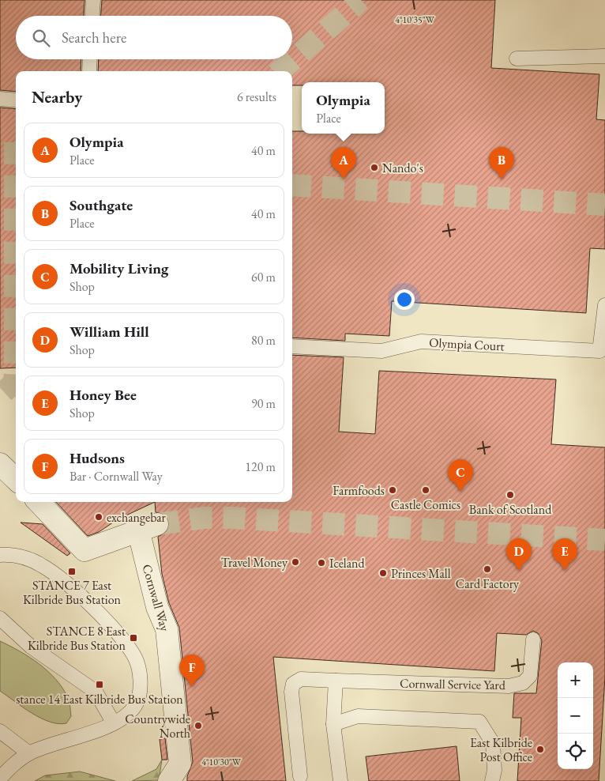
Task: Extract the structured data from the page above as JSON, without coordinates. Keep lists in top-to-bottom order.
{
  "streets": {
    "street": ["Cornwall Way"],
    "lane": ["Olympia Court", "Cornwall Service Yard"]
  },
  "places": {
    "other": [
      "Nando's",
      "Farmfoods",
      "Castle Comics",
      "Bank of Scotland",
      "exchangebar",
      "Travel Money",
      "Iceland",
      "Card Factory",
      "Princes Mall",
      "Countrywide North",
      "East Kilbride Post Office"
    ],
    "transit": ["STANCE 7 East Kilbride Bus Station", "STANCE 8 East Kilbride Bus Station", "stance 14 East Kilbride Bus Station"]
  },
  "page": {
    "search": "Search here",
    "heading": ["Nearby", "6 results"],
    "popup": ["Olympia", "Place"],
    "list": [
      {
        "mark": "A",
        "name": "Olympia",
        "note": "Place",
        "value": "40 m"
      },
      {
        "mark": "B",
        "name": "Southgate",
        "note": "Place",
        "value": "40 m"
      },
      {
        "mark": "C",
        "name": "Mobility Living",
        "note": "Shop",
        "value": "60 m"
      },
      {
        "mark": "D",
        "name": "William Hill",
        "note": "Shop",
        "value": "80 m"
      },
      {
        "mark": "E",
        "name": "Honey Bee",
        "note": "Shop",
        "value": "90 m"
      },
      {
        "mark": "F",
        "name": "Hudsons",
        "note": "Bar · Cornwall Way",
        "value": "120 m"
      }
    ],
    "pins": [
      "A",
      "B",
      "C",
      "D",
      "E",
      "F"
    ],
    "map_buttons": ["+", "−"]
  },
  "coordinates": ["4°10'35\"W", "4°10'30\"W"]
}
